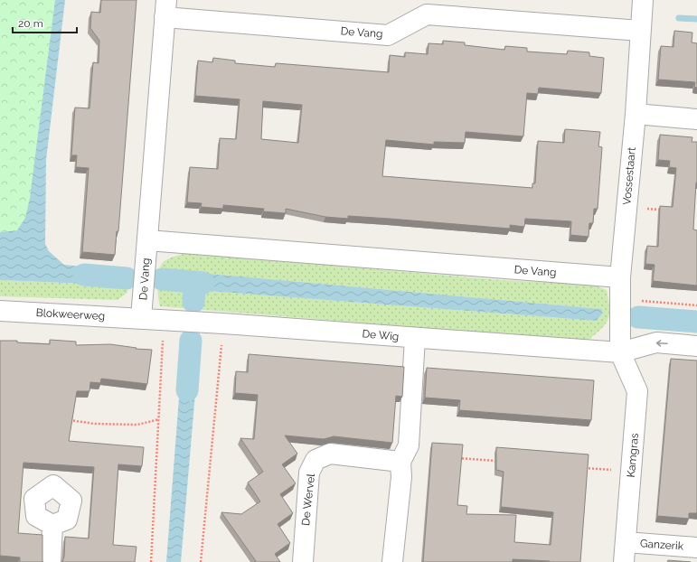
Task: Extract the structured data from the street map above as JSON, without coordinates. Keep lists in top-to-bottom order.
{
  "streets": {
    "street": [
      "De Vang",
      "Vossestaart",
      "Blokweerweg",
      "De Wig",
      "Kamgras",
      "De Wervel",
      "Ganzerik"
    ]
  },
  "crossings": [
    ["De Vang", "Vossestaart"],
    ["De Vang", "Blokweerweg"],
    ["De Vang", "De Wig"],
    ["Vossestaart", "De Wig"],
    ["Vossestaart", "Kamgras"],
    ["Blokweerweg", "De Wig"],
    ["De Wig", "Kamgras"],
    ["Kamgras", "Ganzerik"]
  ],
  "scale_bar": "20 m"
}
